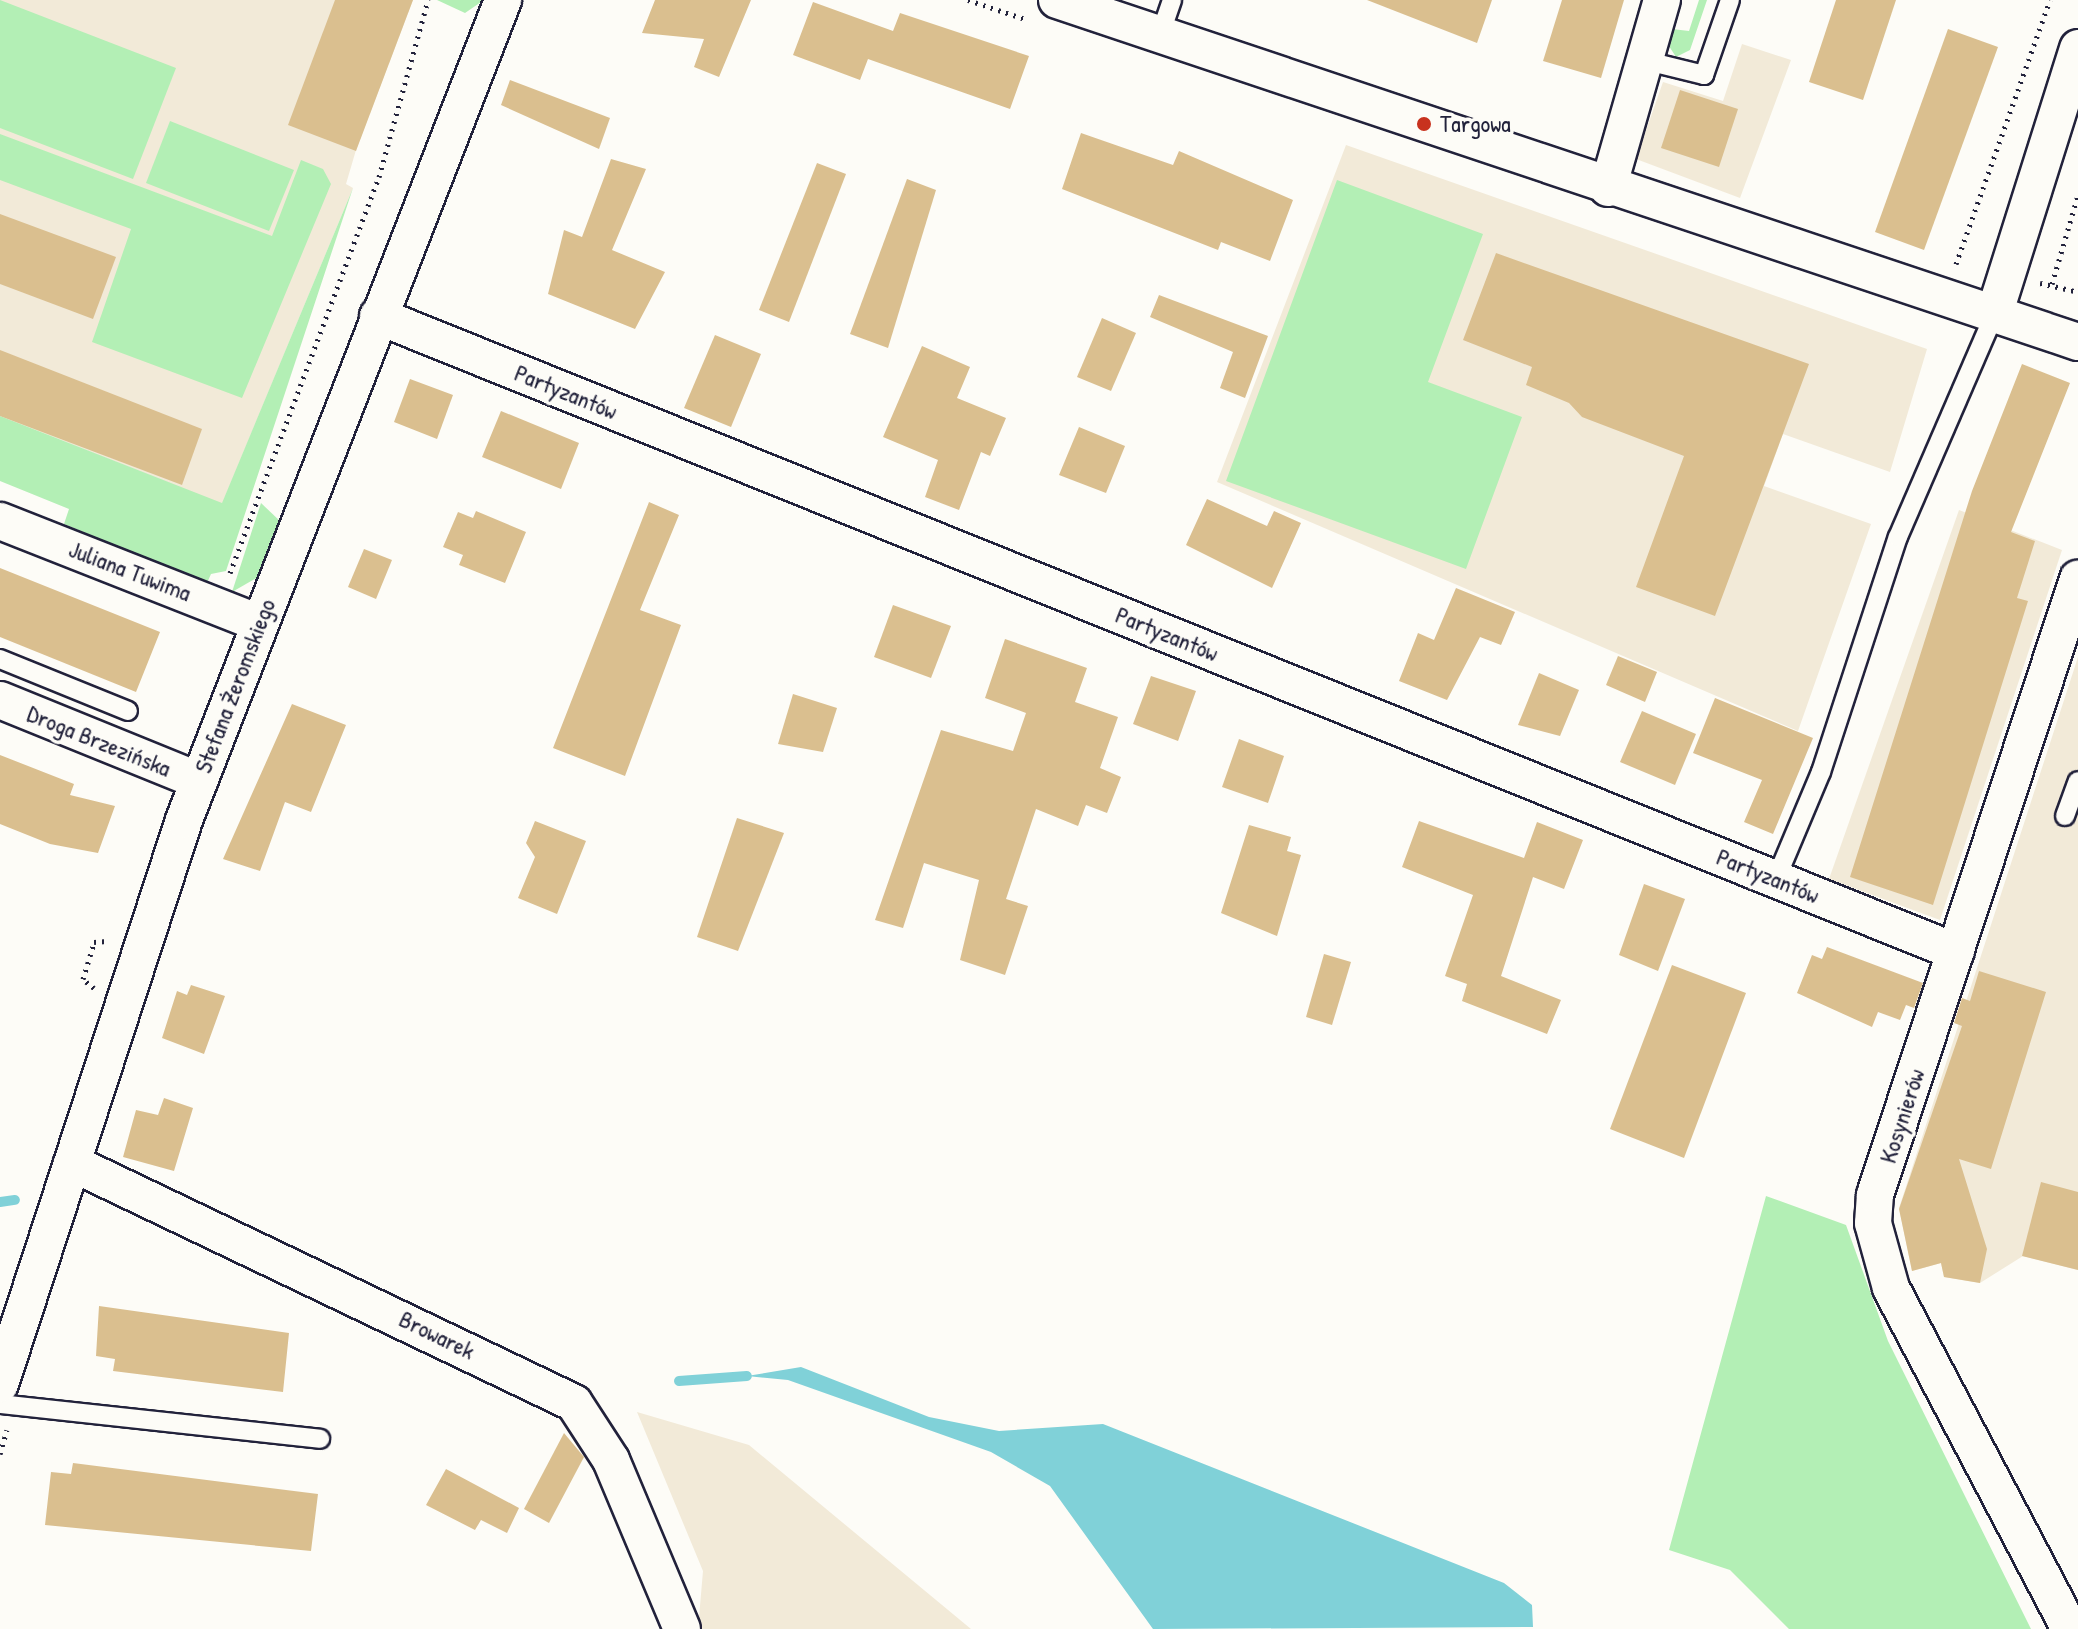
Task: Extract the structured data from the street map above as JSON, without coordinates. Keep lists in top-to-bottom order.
{
  "streets": {
    "street": [
      "Partyzantów",
      "Juliana Tuwima",
      "Stefana Żeromskiego",
      "Droga Brzezińska",
      "Kosynierów",
      "Browarek"
    ]
  },
  "crossings": [
    ["Partyzantów", "Stefana Żeromskiego"],
    ["Partyzantów", "Kosynierów"],
    ["Juliana Tuwima", "Stefana Żeromskiego"],
    ["Stefana Żeromskiego", "Droga Brzezińska"],
    ["Stefana Żeromskiego", "Browarek"]
  ],
  "places": ["Targowa"]
}
